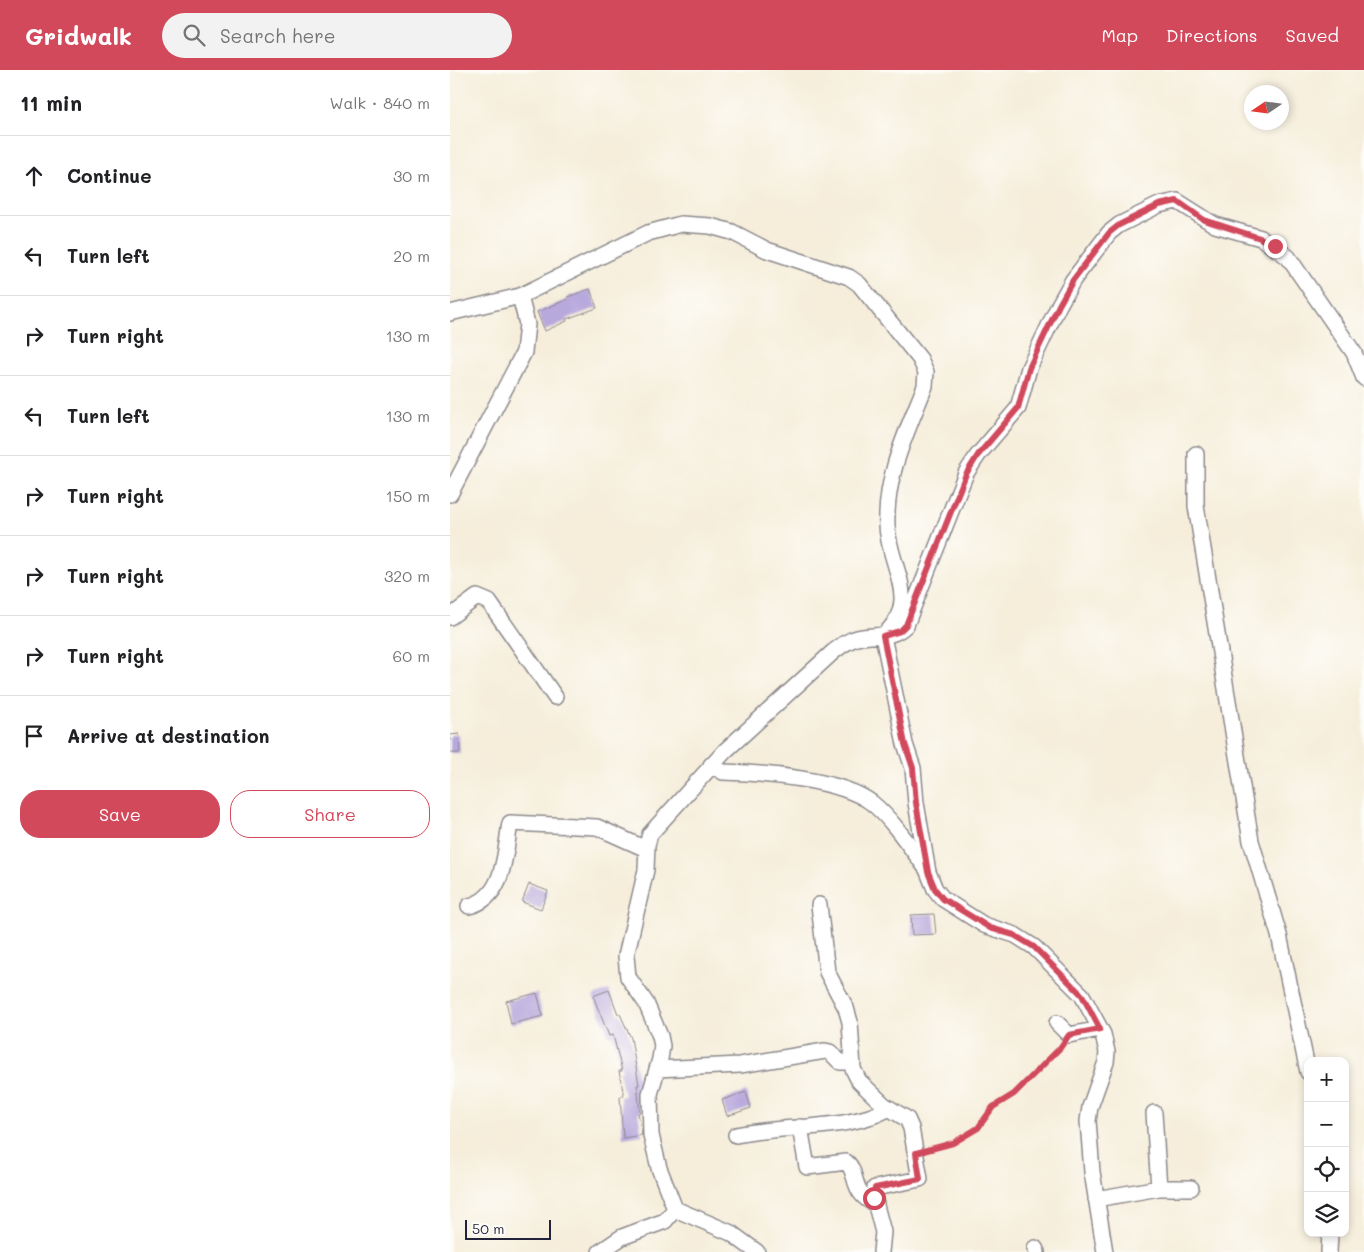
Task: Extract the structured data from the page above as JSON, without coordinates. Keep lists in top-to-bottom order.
{
  "scale_bar": "50 m",
  "north": "left",
  "page": {
    "header": "Gridwalk",
    "search": "Search here",
    "nav": ["Map", "Directions", "Saved"],
    "heading": ["11 min", "Walk · 840 m"],
    "list": [
      ["Continue", "30 m"],
      ["Turn left", "20 m"],
      ["Turn right", "130 m"],
      ["Turn left", "130 m"],
      ["Turn right", "150 m"],
      ["Turn right", "320 m"],
      ["Turn right", "60 m"],
      "Arrive at destination"
    ],
    "buttons": ["Save", "Share"],
    "map_buttons": ["+", "−"],
    "scale": "50 m"
  }
}
